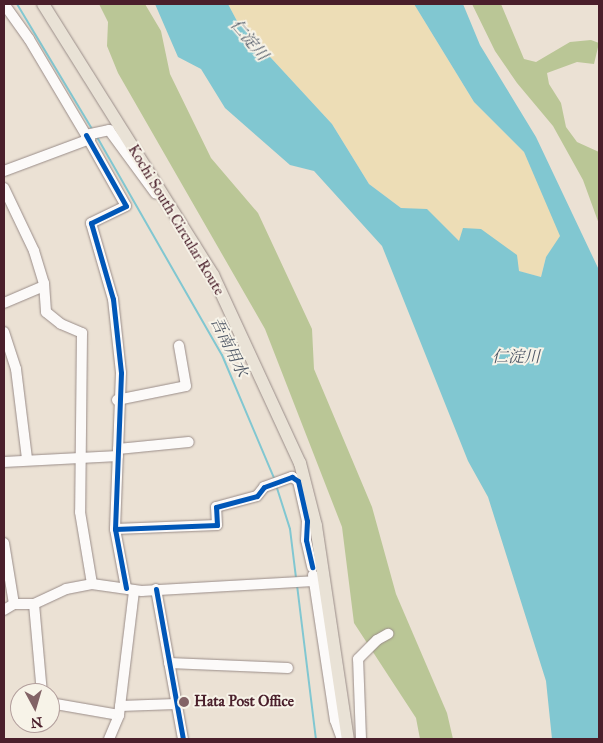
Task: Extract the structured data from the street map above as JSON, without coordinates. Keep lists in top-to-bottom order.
{
  "streets": {
    "main road": ["Kochi South Circular Route"]
  },
  "water": ["仁淀川", "吾南用水"],
  "places": ["Hata Post Office"],
  "north": "bottom"
}
